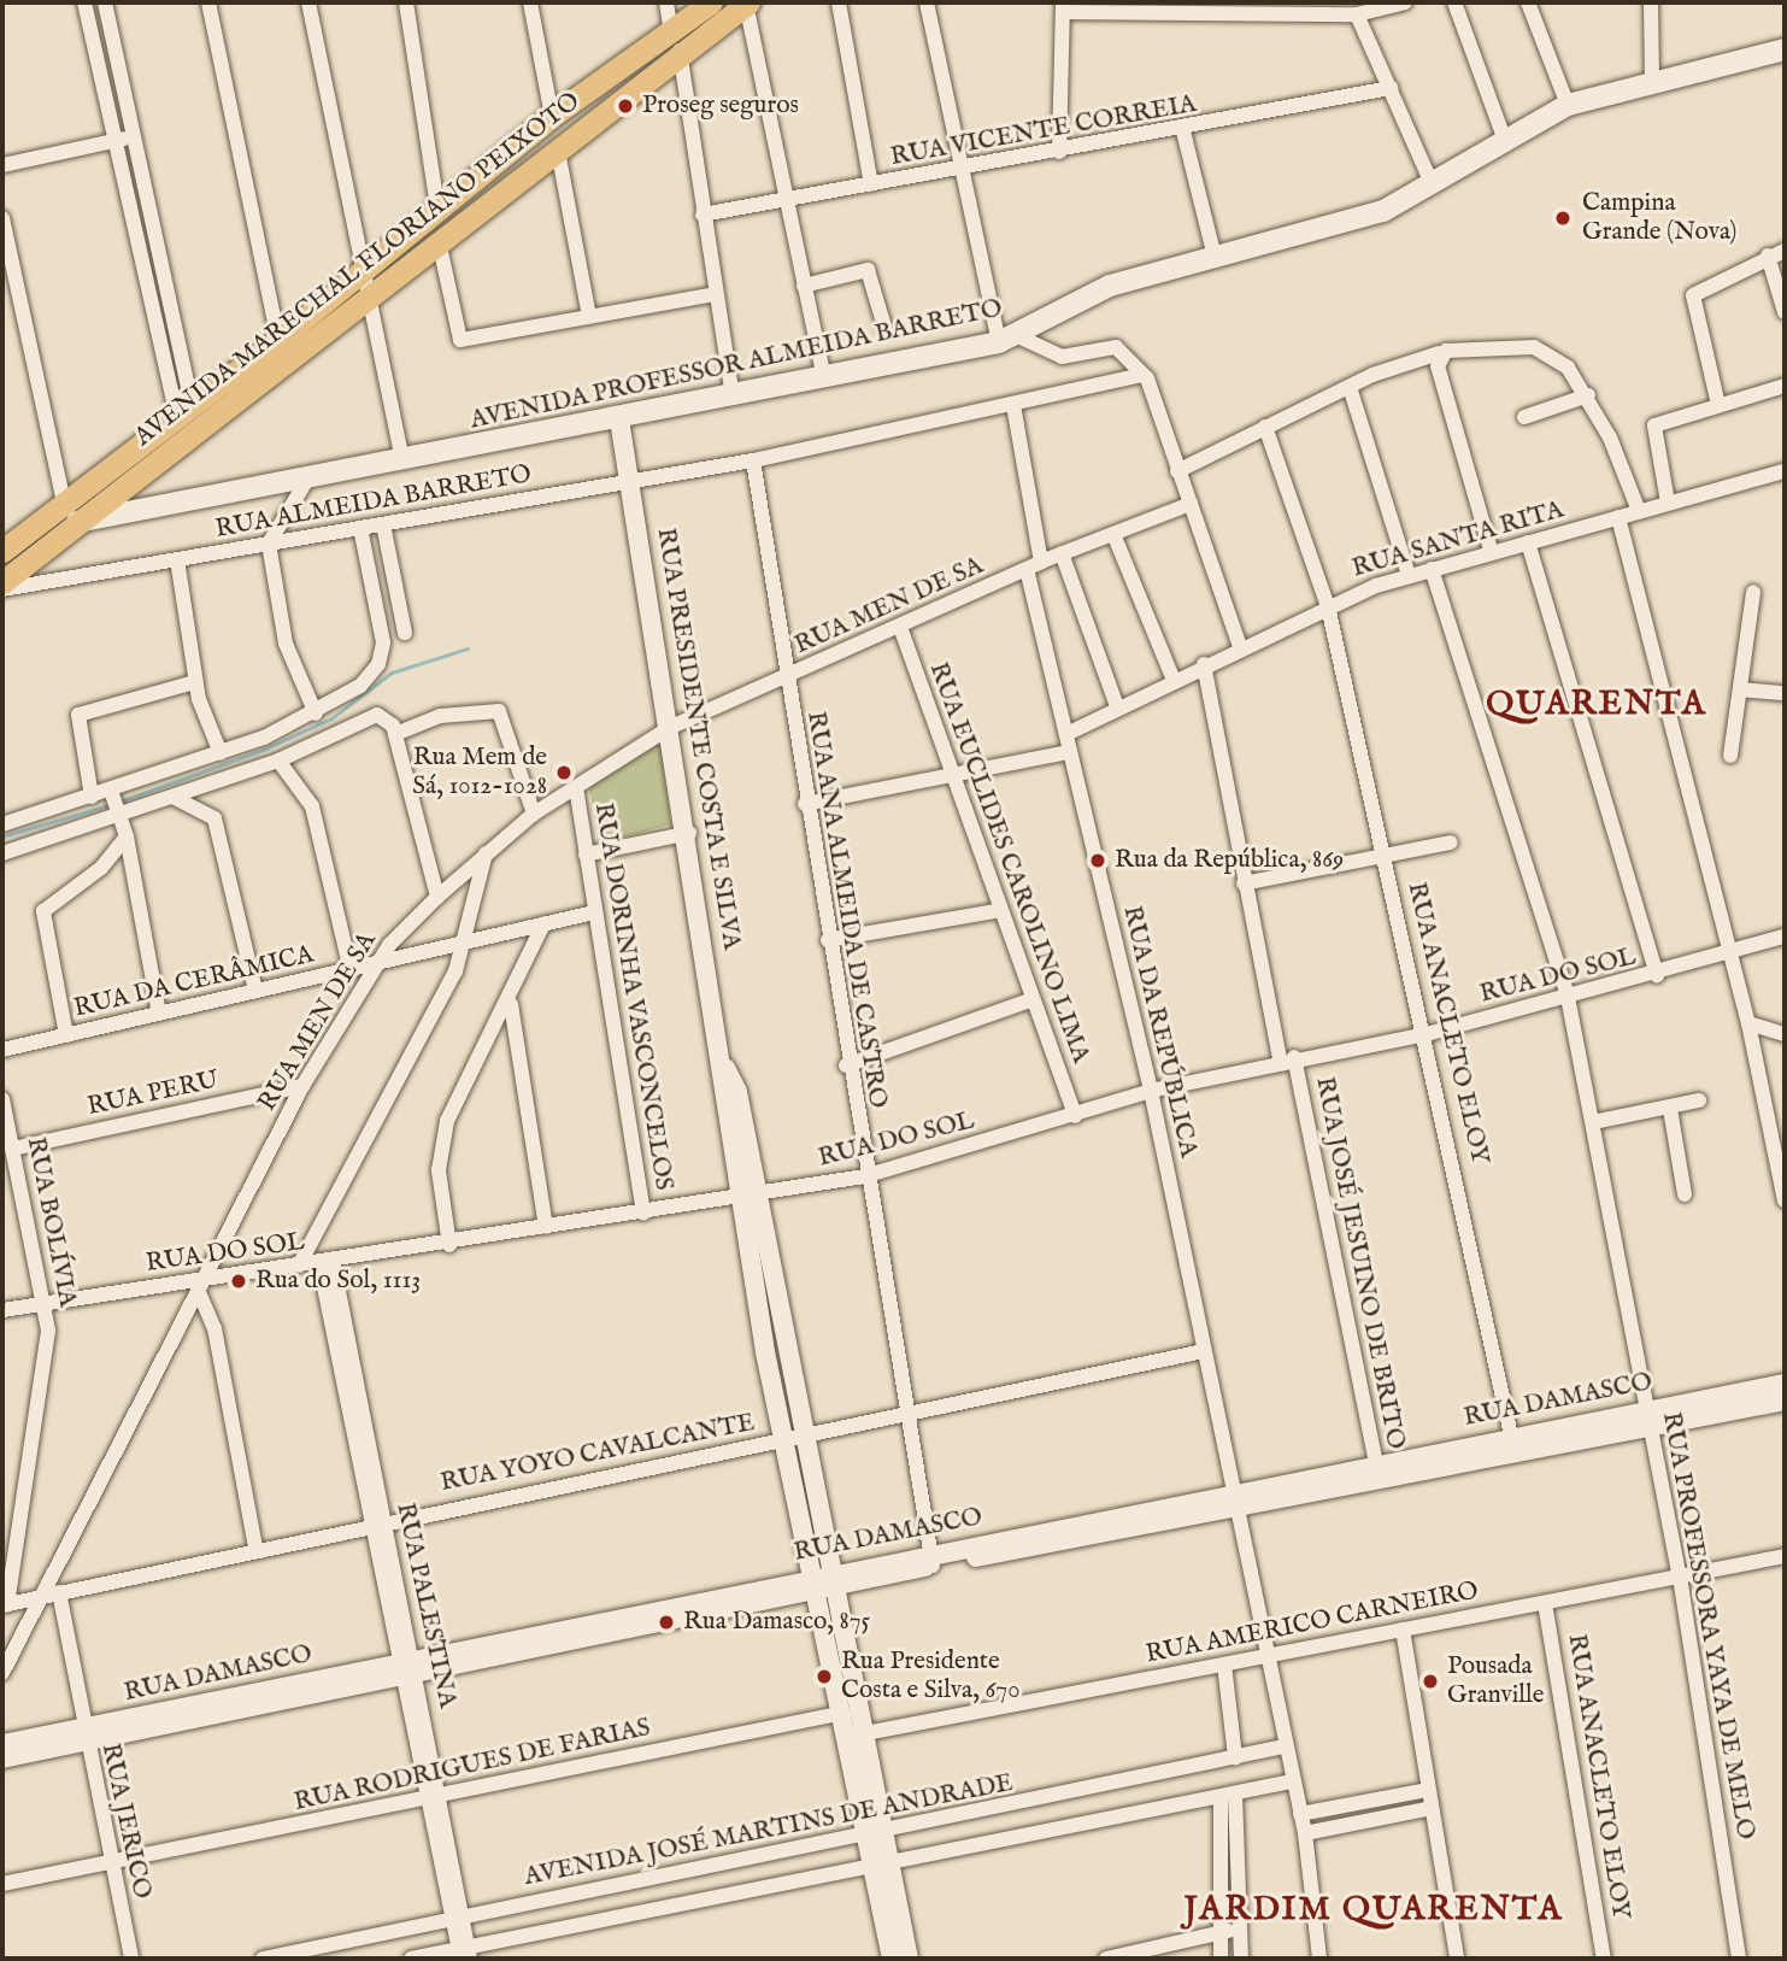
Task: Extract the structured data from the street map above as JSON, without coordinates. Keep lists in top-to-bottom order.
{
  "streets": {
    "main road": ["AVENIDA MARECHAL FLORIANO PEIXOTO", "AVENIDA PROFESSOR ALMEIDA BARRETO"],
    "street": [
      "RUA VICENTE CORREIA",
      "RUA ALMEIDA BARRETO",
      "RUA SANTA RITA",
      "RUA MEN DE SA",
      "RUA PRESIDENTE COSTA E SILVA",
      "RUA EUCLIDES CAROLINO LIMA",
      "RUA ANA ALMEIDA DE CASTRO",
      "RUA DO SOL",
      "RUA DA CERÂMICA",
      "RUA DORINHA VASCONCELOS",
      "RUA ANACLETO ELOY",
      "RUA DA REPÚBLICA",
      "RUA PERU",
      "RUA BOLÍVIA",
      "RUA JOSÉ JESUINO DE BRITO",
      "RUA DAMASCO",
      "RUA YOYO CAVALCANTE",
      "RUA PALESTINA",
      "RUA AMERICO CARNEIRO",
      "RUA PROFESSORA YAYA DE MELO",
      "RUA RODRIGUES DE FARIAS",
      "RUA JERICO",
      "AVENIDA JOSÉ MARTINS DE ANDRADE"
    ]
  },
  "crossings": [
    ["AVENIDA MARECHAL FLORIANO PEIXOTO", "AVENIDA PROFESSOR ALMEIDA BARRETO"],
    ["AVENIDA PROFESSOR ALMEIDA BARRETO", "RUA PRESIDENTE COSTA E SILVA"],
    ["RUA ALMEIDA BARRETO", "RUA PRESIDENTE COSTA E SILVA"],
    ["RUA ALMEIDA BARRETO", "RUA ANA ALMEIDA DE CASTRO"],
    ["RUA SANTA RITA", "RUA ANACLETO ELOY"],
    ["RUA SANTA RITA", "RUA DA REPÚBLICA"],
    ["RUA SANTA RITA", "RUA JOSÉ JESUINO DE BRITO"],
    ["RUA SANTA RITA", "RUA PROFESSORA YAYA DE MELO"],
    ["RUA MEN DE SA", "RUA PRESIDENTE COSTA E SILVA"],
    ["RUA MEN DE SA", "RUA EUCLIDES CAROLINO LIMA"],
    ["RUA MEN DE SA", "RUA ANA ALMEIDA DE CASTRO"],
    ["RUA MEN DE SA", "RUA DO SOL"],
    ["RUA MEN DE SA", "RUA DA CERÂMICA"],
    ["RUA MEN DE SA", "RUA DORINHA VASCONCELOS"],
    ["RUA MEN DE SA", "RUA DA REPÚBLICA"],
    ["RUA MEN DE SA", "RUA PERU"],
    ["RUA MEN DE SA", "RUA YOYO CAVALCANTE"],
    ["RUA MEN DE SA", "RUA JERICO"],
    ["RUA PRESIDENTE COSTA E SILVA", "RUA DO SOL"],
    ["RUA PRESIDENTE COSTA E SILVA", "RUA DAMASCO"],
    ["RUA PRESIDENTE COSTA E SILVA", "RUA YOYO CAVALCANTE"],
    ["RUA PRESIDENTE COSTA E SILVA", "RUA AMERICO CARNEIRO"],
    ["RUA PRESIDENTE COSTA E SILVA", "RUA RODRIGUES DE FARIAS"],
    ["RUA PRESIDENTE COSTA E SILVA", "AVENIDA JOSÉ MARTINS DE ANDRADE"],
    ["RUA EUCLIDES CAROLINO LIMA", "RUA DO SOL"],
    ["RUA ANA ALMEIDA DE CASTRO", "RUA DO SOL"],
    ["RUA ANA ALMEIDA DE CASTRO", "RUA DAMASCO"],
    ["RUA ANA ALMEIDA DE CASTRO", "RUA YOYO CAVALCANTE"],
    ["RUA DO SOL", "RUA DORINHA VASCONCELOS"],
    ["RUA DO SOL", "RUA ANACLETO ELOY"],
    ["RUA DO SOL", "RUA DA REPÚBLICA"],
    ["RUA DO SOL", "RUA BOLÍVIA"],
    ["RUA DO SOL", "RUA JOSÉ JESUINO DE BRITO"],
    ["RUA DO SOL", "RUA PALESTINA"],
    ["RUA DO SOL", "RUA PROFESSORA YAYA DE MELO"],
    ["RUA DA CERÂMICA", "RUA DORINHA VASCONCELOS"],
    ["RUA ANACLETO ELOY", "RUA DAMASCO"],
    ["RUA ANACLETO ELOY", "RUA AMERICO CARNEIRO"],
    ["RUA DA REPÚBLICA", "RUA DAMASCO"],
    ["RUA DA REPÚBLICA", "RUA YOYO CAVALCANTE"],
    ["RUA DA REPÚBLICA", "RUA AMERICO CARNEIRO"],
    ["RUA DA REPÚBLICA", "AVENIDA JOSÉ MARTINS DE ANDRADE"],
    ["RUA PERU", "RUA BOLÍVIA"],
    ["RUA BOLÍVIA", "RUA YOYO CAVALCANTE"],
    ["RUA JOSÉ JESUINO DE BRITO", "RUA DAMASCO"],
    ["RUA DAMASCO", "RUA PALESTINA"],
    ["RUA DAMASCO", "RUA PROFESSORA YAYA DE MELO"],
    ["RUA DAMASCO", "RUA JERICO"],
    ["RUA YOYO CAVALCANTE", "RUA PALESTINA"],
    ["RUA YOYO CAVALCANTE", "RUA JERICO"],
    ["RUA PALESTINA", "RUA RODRIGUES DE FARIAS"],
    ["RUA PALESTINA", "AVENIDA JOSÉ MARTINS DE ANDRADE"],
    ["RUA AMERICO CARNEIRO", "RUA PROFESSORA YAYA DE MELO"],
    ["RUA RODRIGUES DE FARIAS", "RUA JERICO"]
  ],
  "districts": ["QUARENTA", "JARDIM QUARENTA"],
  "places": [
    "Proseg seguros",
    "Campina Grande (Nova)",
    "Rua Mem de Sá, 1012-1028",
    "Rua da República, 869",
    "Rua do Sol, 1113",
    "Rua Damasco, 875",
    "Rua Presidente Costa e Silva, 670",
    "Pousada Granville"
  ]
}
